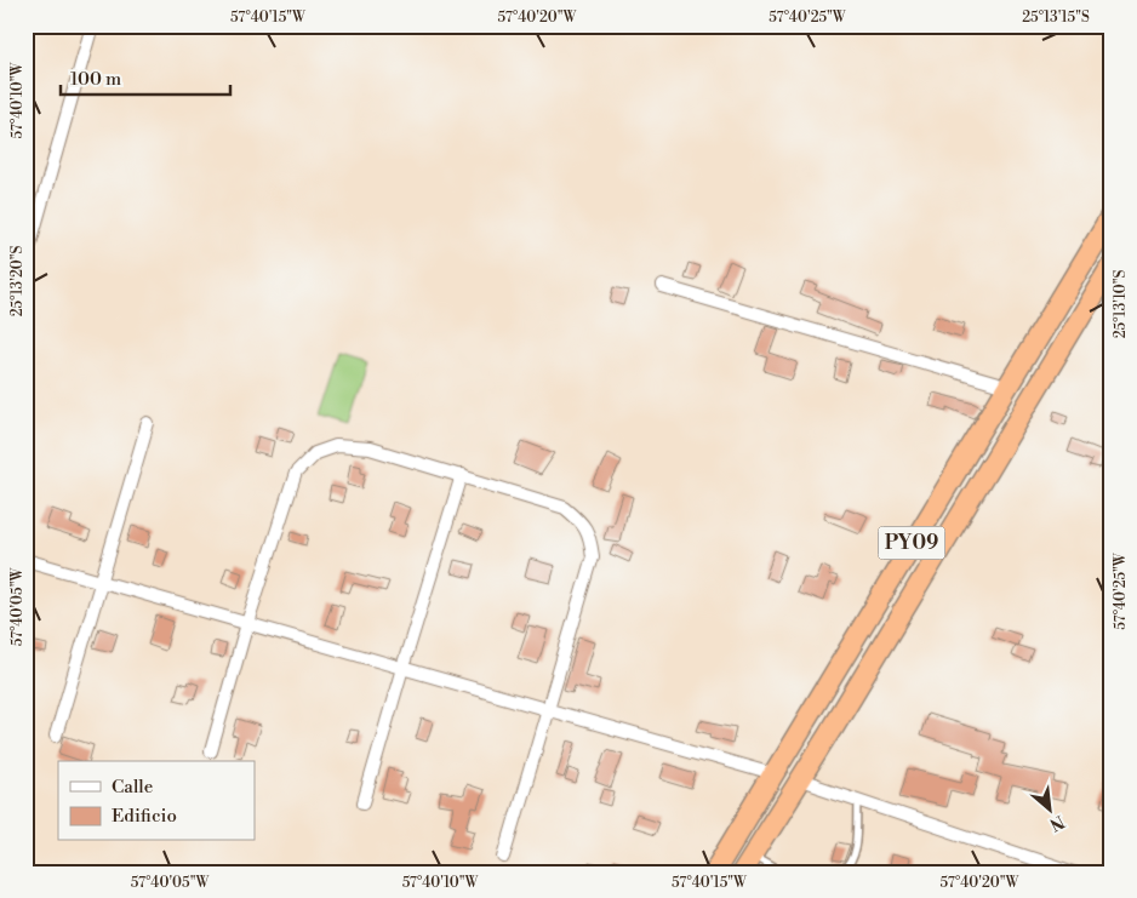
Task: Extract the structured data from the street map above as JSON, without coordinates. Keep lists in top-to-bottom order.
{
  "streets": {
    "highway": ["PY09"]
  },
  "legend": ["Calle", "Edificio"],
  "scale_bar": "100 m",
  "north": "bottom right",
  "coordinates": [
    "57°40'15\"W",
    "57°40'20\"W",
    "57°40'25\"W",
    "25°13'15\"S",
    "57°40'10\"W",
    "25°13'20\"S",
    "25°13'10\"S",
    "57°40'05\"W"
  ]
}
